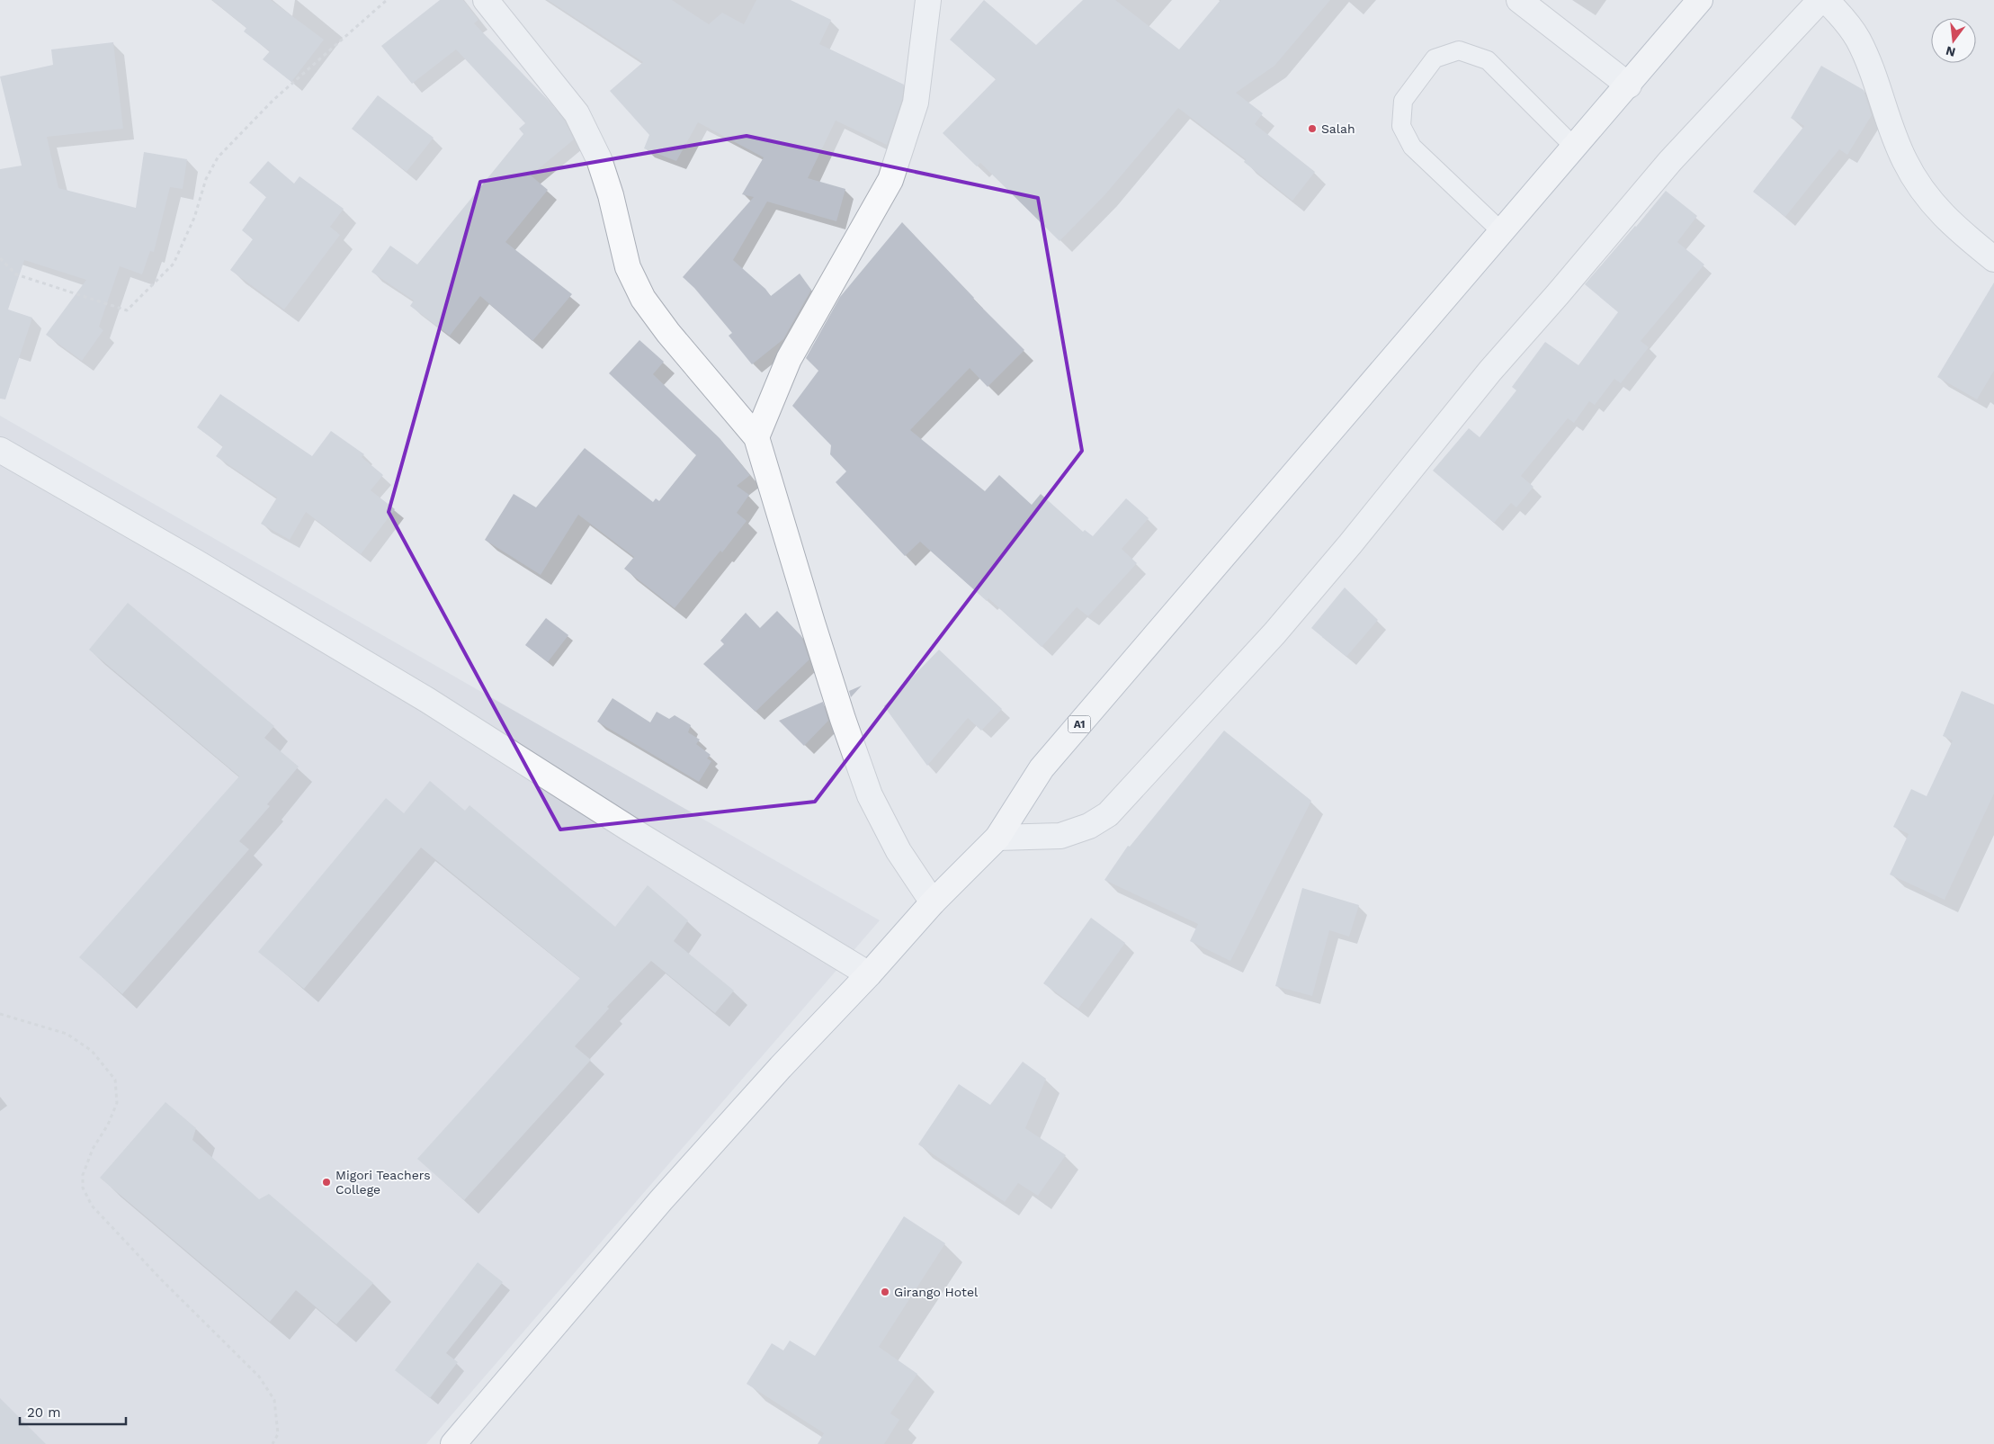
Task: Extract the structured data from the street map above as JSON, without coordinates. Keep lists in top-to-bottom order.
{
  "streets": {
    "highway": ["A1"]
  },
  "places": ["Salah", "Migori Teachers College", "Girango Hotel"],
  "scale_bar": "20 m",
  "north": "bottom"
}
